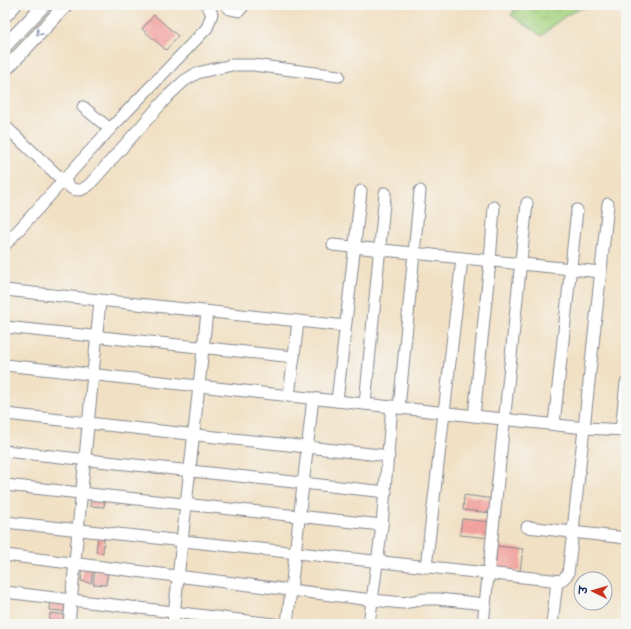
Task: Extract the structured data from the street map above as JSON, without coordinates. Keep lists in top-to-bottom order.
{
  "north": "left"
}
